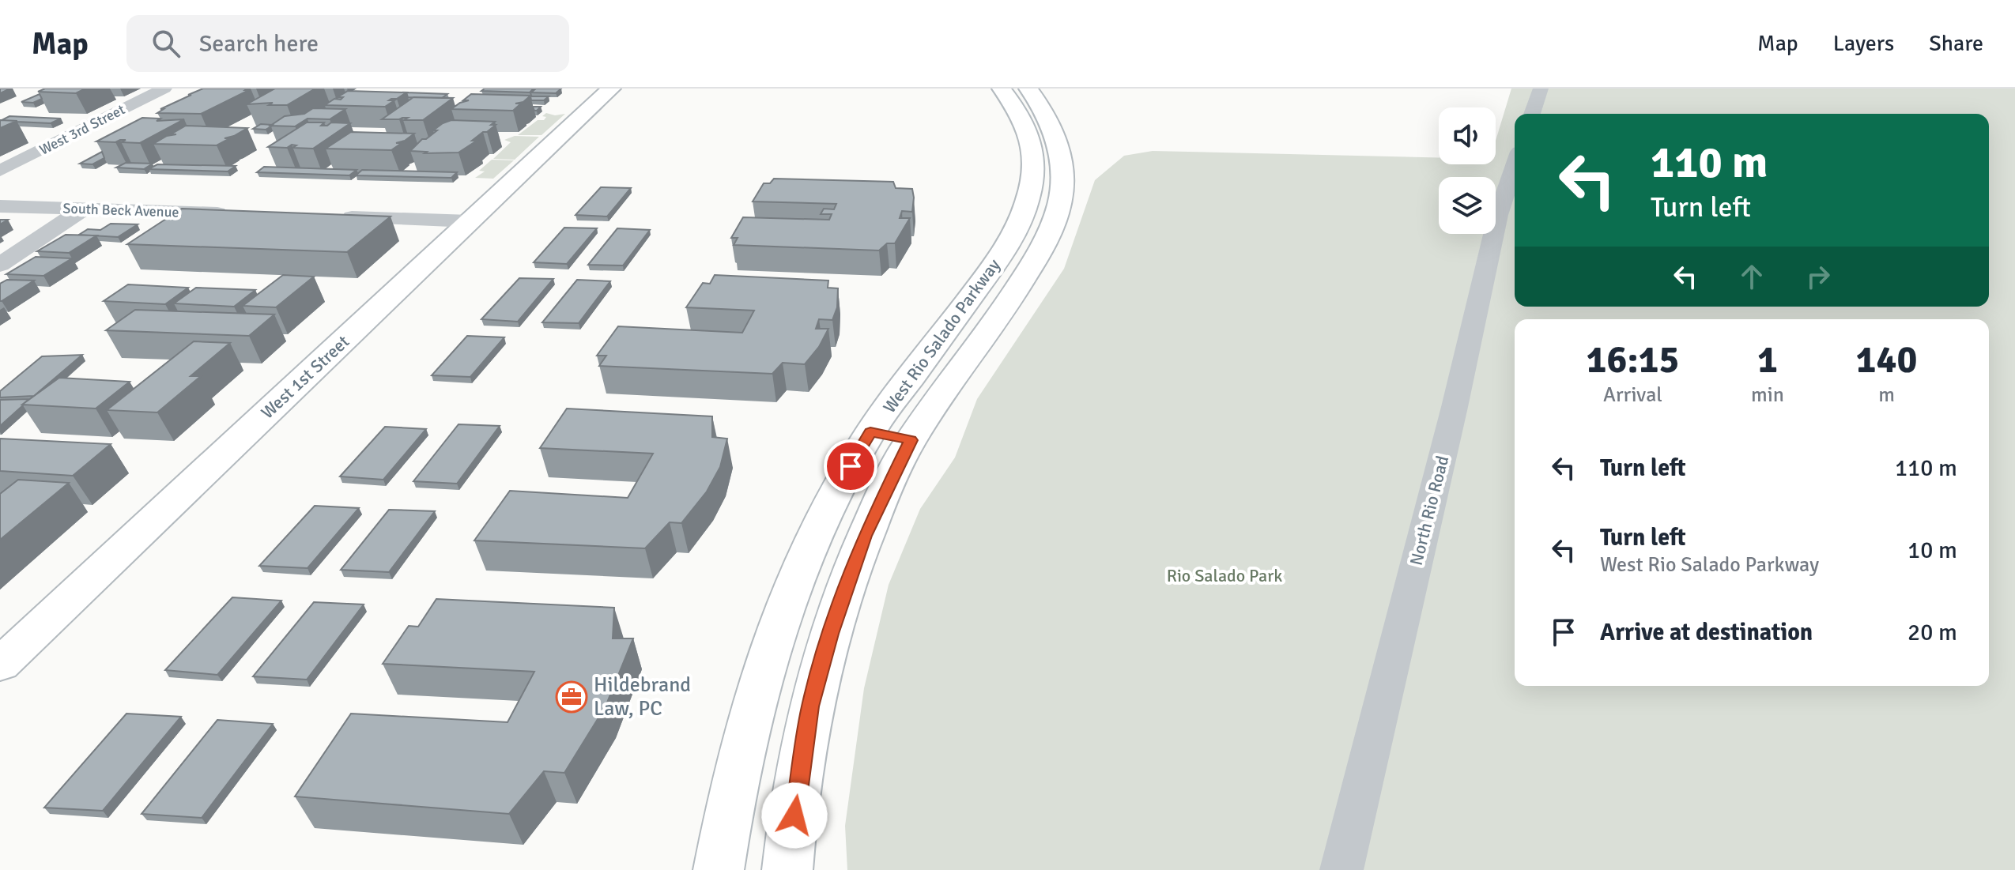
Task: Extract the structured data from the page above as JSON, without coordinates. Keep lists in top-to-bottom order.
{
  "streets": {
    "main road": ["West Rio Salado Parkway", "West 1st Street"],
    "street": ["West 3rd Street", "South Beck Avenue", "North Rio Road"]
  },
  "parks": ["Rio Salado Park"],
  "places": {
    "office": ["Hildebrand Law, PC"]
  },
  "page": {
    "header": "Map",
    "search": "Search here",
    "nav": ["Map", "Layers", "Share"],
    "turn": ["110 m", "Turn left"],
    "eta": [
      "16:15",
      "Arrival",
      "1",
      "min",
      "140",
      "m"
    ],
    "list": [
      {
        "name": "Turn left",
        "value": "110 m"
      },
      {
        "name": "Turn left",
        "note": "West Rio Salado Parkway",
        "value": "10 m"
      },
      {
        "name": "Arrive at destination",
        "value": "20 m"
      }
    ]
  }
}
